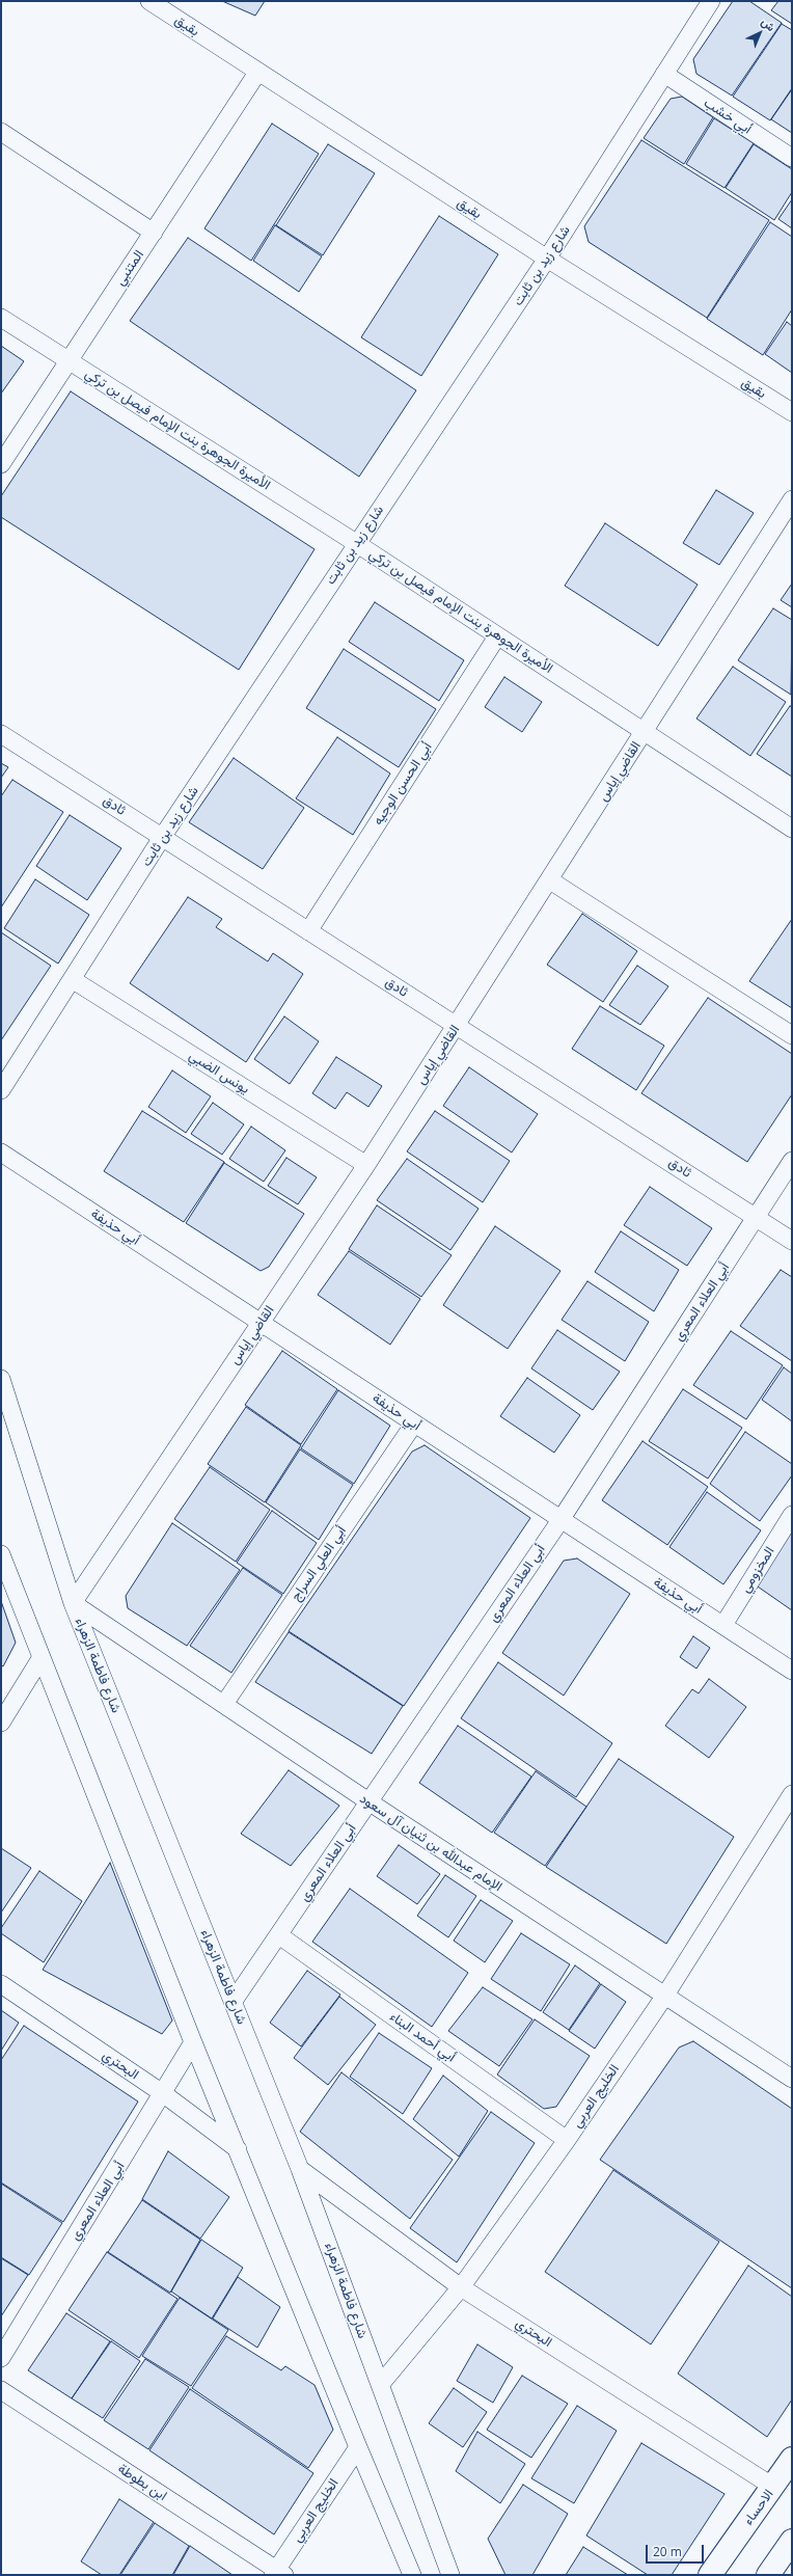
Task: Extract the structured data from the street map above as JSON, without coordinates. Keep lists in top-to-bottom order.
{
  "streets": {
    "main road": ["الاحساء"],
    "street": [
      "بقيق",
      "أبي خشب",
      "شارع زيد بن ثابت",
      "المتنبي",
      "الأميرة الجوهرة بنت الإمام فيصل بن تركي",
      "القاضي إياس",
      "أبي الحسن الوجيه",
      "ثادق",
      "يونس الضبي",
      "أبي حذيفة",
      "أبي العلاء المعري",
      "أبي العلي السراج",
      "المخزومي",
      "شارع فاطمة الزهراء",
      "الإمام عبدالله بن ثنيان آل سعود",
      "أبي أحمد البناء",
      "البحتري",
      "الخليج العربي",
      "ابن بطوطة"
    ]
  },
  "crossings": [
    ["بقيق", "شارع زيد بن ثابت"],
    ["بقيق", "المتنبي"],
    ["أبي خشب", "شارع زيد بن ثابت"],
    ["شارع زيد بن ثابت", "الأميرة الجوهرة بنت الإمام فيصل بن تركي"],
    ["شارع زيد بن ثابت", "ثادق"],
    ["شارع زيد بن ثابت", "يونس الضبي"],
    ["المتنبي", "الأميرة الجوهرة بنت الإمام فيصل بن تركي"],
    ["الأميرة الجوهرة بنت الإمام فيصل بن تركي", "القاضي إياس"],
    ["الأميرة الجوهرة بنت الإمام فيصل بن تركي", "أبي الحسن الوجيه"],
    ["القاضي إياس", "ثادق"],
    ["القاضي إياس", "يونس الضبي"],
    ["القاضي إياس", "أبي حذيفة"],
    ["القاضي إياس", "شارع فاطمة الزهراء"],
    ["القاضي إياس", "الإمام عبدالله بن ثنيان آل سعود"],
    ["أبي الحسن الوجيه", "ثادق"],
    ["ثادق", "أبي العلاء المعري"],
    ["أبي حذيفة", "أبي العلاء المعري"],
    ["أبي حذيفة", "أبي العلي السراج"],
    ["أبي حذيفة", "المخزومي"],
    ["أبي العلاء المعري", "شارع فاطمة الزهراء"],
    ["أبي العلاء المعري", "الإمام عبدالله بن ثنيان آل سعود"],
    ["أبي العلاء المعري", "أبي أحمد البناء"],
    ["أبي العلاء المعري", "البحتري"],
    ["أبي العلي السراج", "الإمام عبدالله بن ثنيان آل سعود"],
    ["شارع فاطمة الزهراء", "الإمام عبدالله بن ثنيان آل سعود"],
    ["شارع فاطمة الزهراء", "البحتري"],
    ["شارع فاطمة الزهراء", "الخليج العربي"],
    ["الإمام عبدالله بن ثنيان آل سعود", "الخليج العربي"],
    ["أبي أحمد البناء", "الخليج العربي"],
    ["البحتري", "الخليج العربي"],
    ["البحتري", "الاحساء"],
    ["الخليج العربي", "ابن بطوطة"]
  ],
  "scale_bar": "20 m",
  "north": "top right"
}
